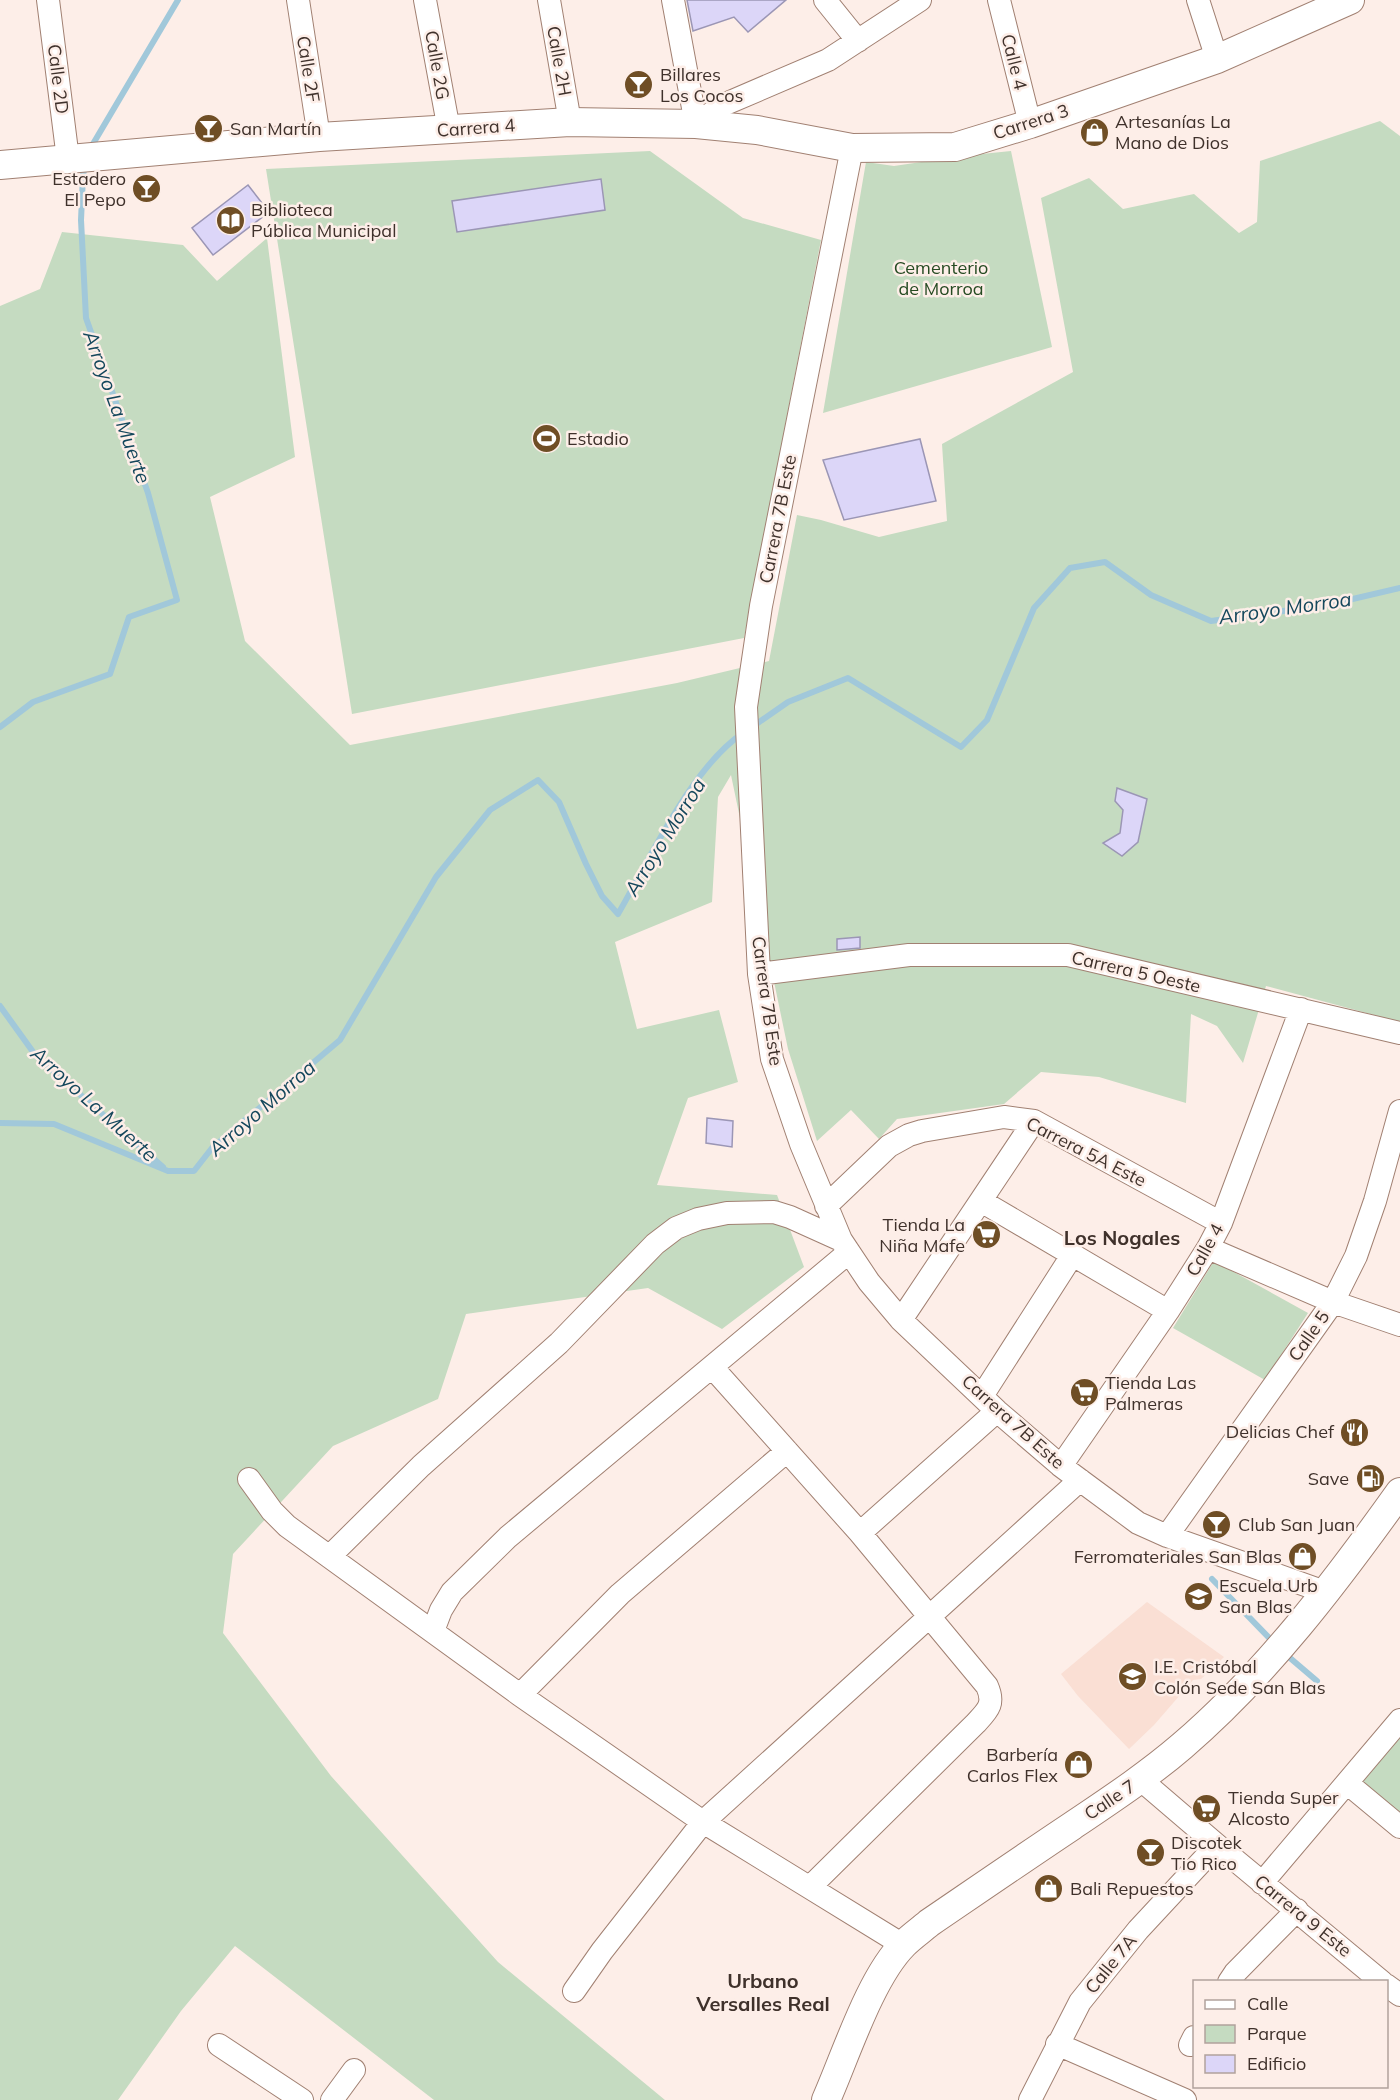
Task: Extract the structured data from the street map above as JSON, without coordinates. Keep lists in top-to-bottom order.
{
  "streets": {
    "street": [
      "Calle 2H",
      "Calle 4",
      "Calle 2G",
      "Calle 2F",
      "Calle 2D",
      "Carrera 3",
      "Carrera 4",
      "Carrera 7B Este",
      "Carrera 5 Oeste",
      "Carrera 5A Este",
      "Calle 5",
      "Calle 7",
      "Carrera 9 Este",
      "Calle 7A"
    ]
  },
  "crossings": [
    ["Calle 2H", "Carrera 4"],
    ["Calle 4", "Carrera 3"],
    ["Calle 4", "Carrera 7B Este"],
    ["Calle 4", "Carrera 5 Oeste"],
    ["Calle 4", "Carrera 5A Este"],
    ["Calle 2G", "Carrera 4"],
    ["Calle 2F", "Carrera 4"],
    ["Calle 2D", "Carrera 4"],
    ["Carrera 3", "Carrera 4"],
    ["Carrera 3", "Carrera 7B Este"],
    ["Carrera 7B Este", "Carrera 5 Oeste"],
    ["Carrera 7B Este", "Carrera 5A Este"],
    ["Carrera 7B Este", "Calle 5"],
    ["Carrera 7B Este", "Calle 7"],
    ["Calle 7", "Carrera 9 Este"],
    ["Carrera 9 Este", "Calle 7A"]
  ],
  "districts": ["Los Nogales", "Urbano Versalles Real"],
  "water": ["Arroyo La Muerte", "Arroyo Morroa"],
  "parks": ["Cementerio de Morroa"],
  "places": {
    "bar": [
      "Billares Los Cocos",
      "San Martín",
      "Estadero El Pepo",
      "Club San Juan",
      "Discotek Tio Rico"
    ],
    "shop": [
      "Artesanías La Mano de Dios",
      "Ferromateriales San Blas",
      "Barbería Carlos Flex",
      "Bali Repuestos"
    ],
    "library": ["Biblioteca Pública Municipal"],
    "sports": ["Estadio"],
    "supermarket": ["Tienda La Niña Mafe", "Tienda Las Palmeras", "Tienda Super Alcosto"],
    "restaurant": ["Delicias Chef"],
    "fuel station": ["Save"],
    "school or university": ["Escuela Urb San Blas", "I.E. Cristóbal Colón Sede San Blas"]
  },
  "legend": ["Calle", "Parque", "Edificio"]
}
